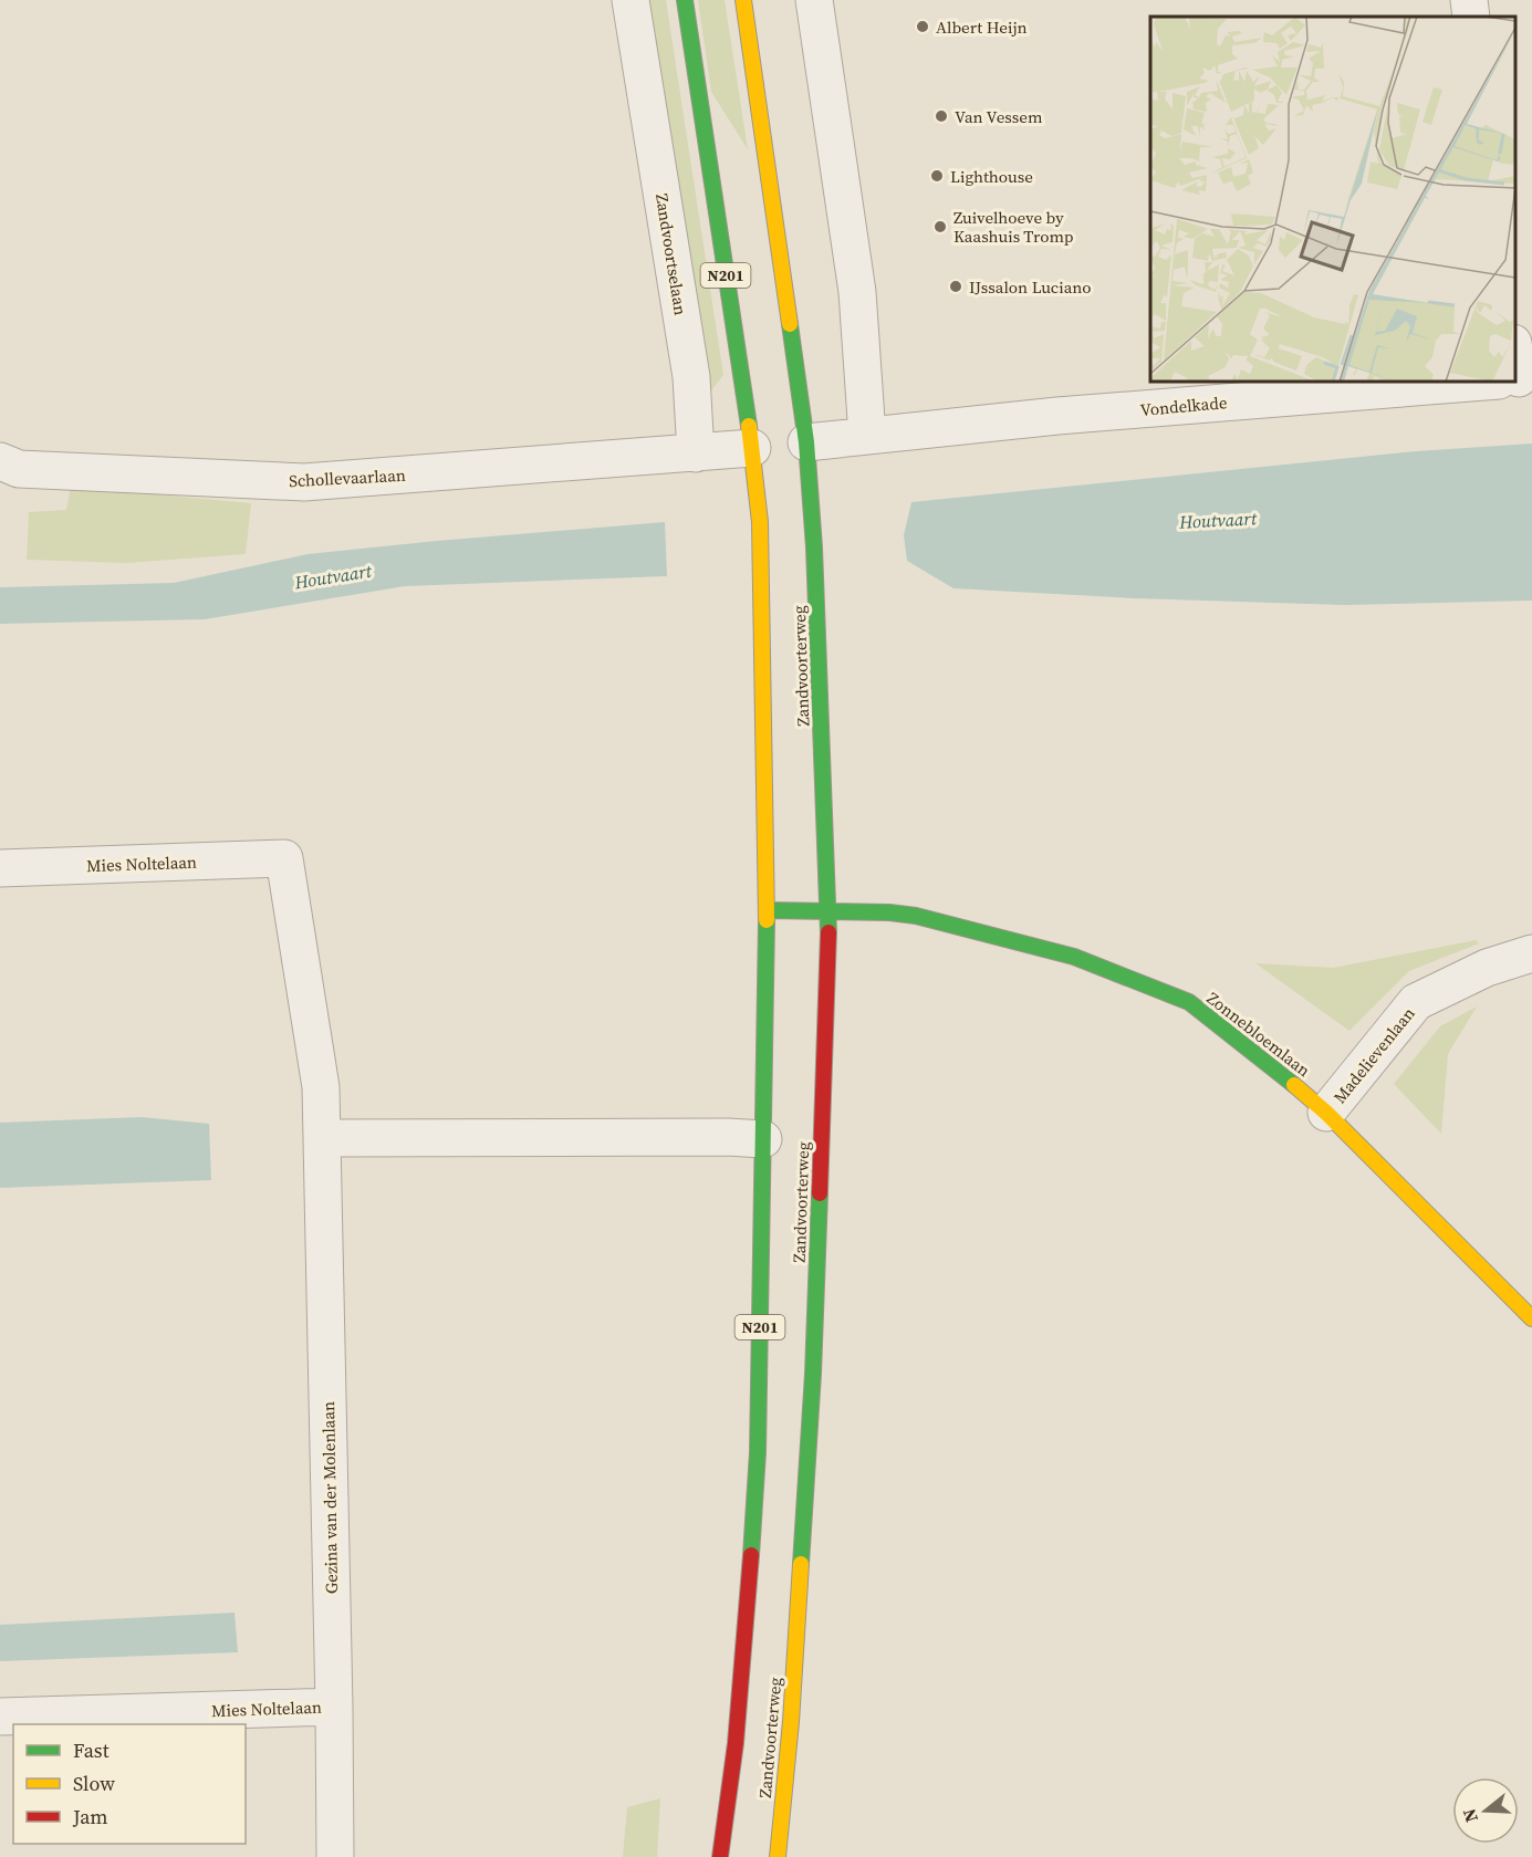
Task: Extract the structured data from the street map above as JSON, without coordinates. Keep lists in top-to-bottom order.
{
  "streets": {
    "main road": ["N201", "Zandvoorterweg", "Zonnebloemlaan"],
    "street": [
      "Zandvoortselaan",
      "Vondelkade",
      "Schollevaarlaan",
      "Mies Noltelaan",
      "Madelievenlaan",
      "Gezina van der Molenlaan"
    ]
  },
  "crossings": [
    ["Zandvoortselaan", "Schollevaarlaan"],
    ["N201", "Zandvoorterweg"],
    ["Zandvoorterweg", "Zonnebloemlaan"],
    ["Mies Noltelaan", "Gezina van der Molenlaan"],
    ["Zonnebloemlaan", "Madelievenlaan"]
  ],
  "water": ["Houtvaart"],
  "places": [
    "Albert Heijn",
    "Van Vessem",
    "Lighthouse",
    "Zuivelhoeve by Kaashuis Tromp",
    "IJssalon Luciano"
  ],
  "legend": ["Fast", "Slow", "Jam"],
  "north": "left"
}
